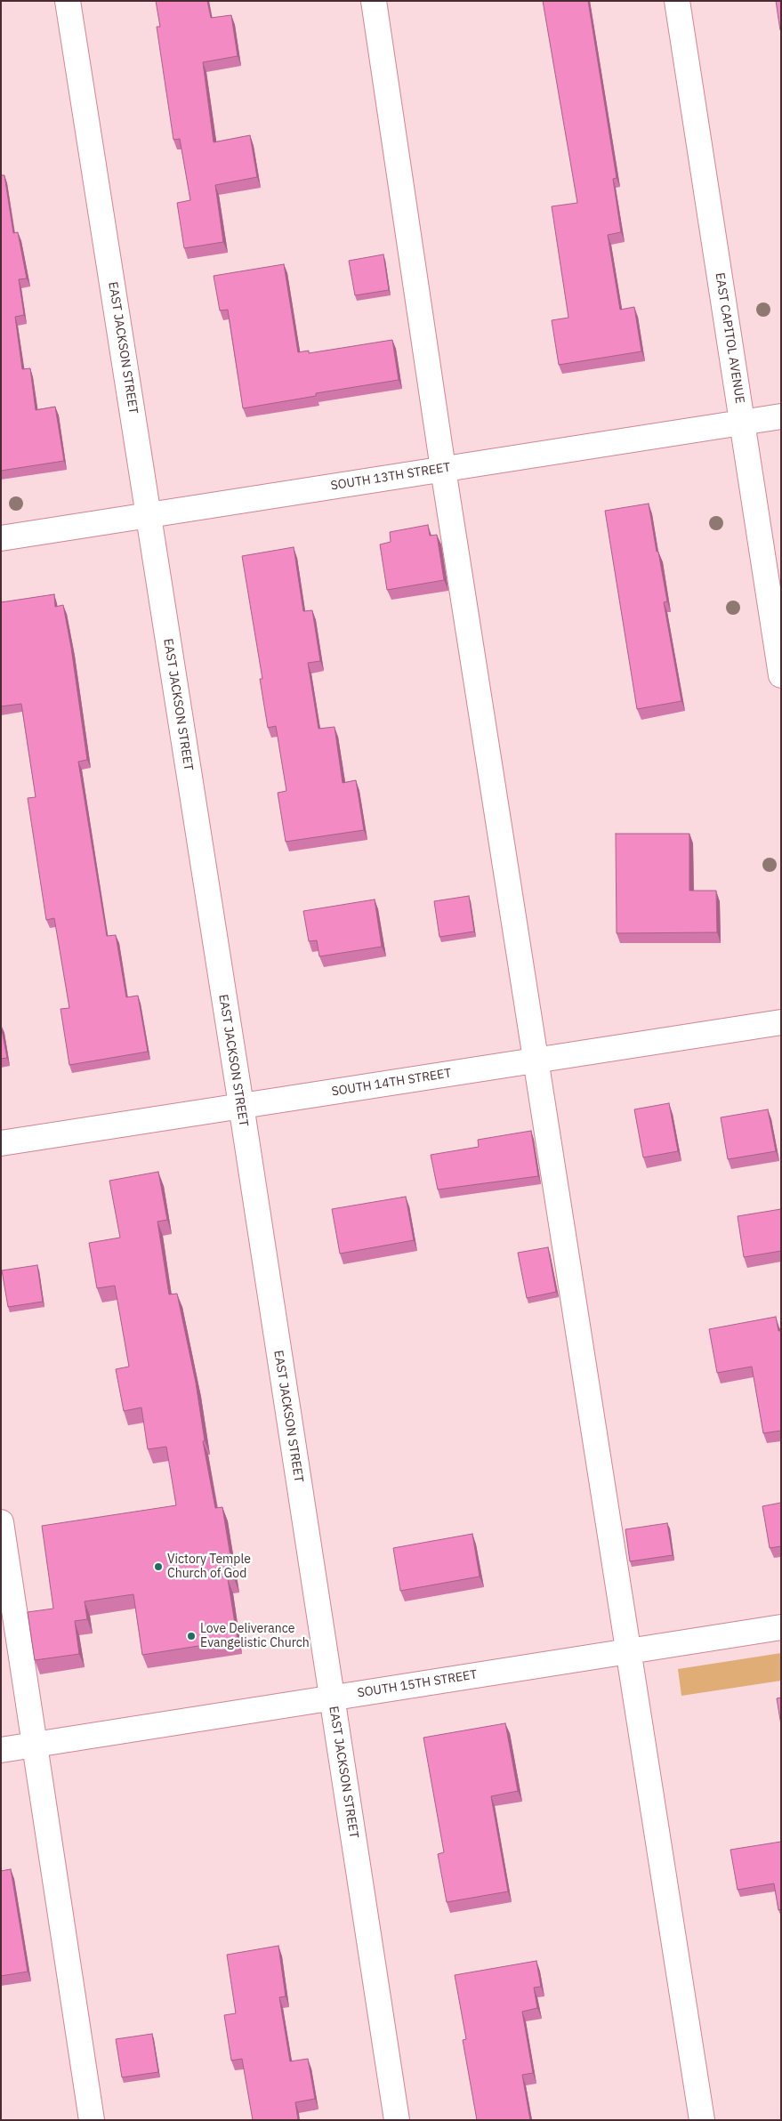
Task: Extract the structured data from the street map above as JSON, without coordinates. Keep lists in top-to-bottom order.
{
  "streets": {
    "street": [
      "EAST CAPITOL AVENUE",
      "EAST JACKSON STREET",
      "SOUTH 13TH STREET",
      "SOUTH 14TH STREET",
      "SOUTH 15TH STREET"
    ]
  },
  "crossings": [
    ["EAST CAPITOL AVENUE", "SOUTH 13TH STREET"],
    ["EAST JACKSON STREET", "SOUTH 13TH STREET"],
    ["EAST JACKSON STREET", "SOUTH 14TH STREET"],
    ["EAST JACKSON STREET", "SOUTH 15TH STREET"]
  ],
  "places": ["Victory Temple Church of God", "Love Deliverance Evangelistic Church"]
}
